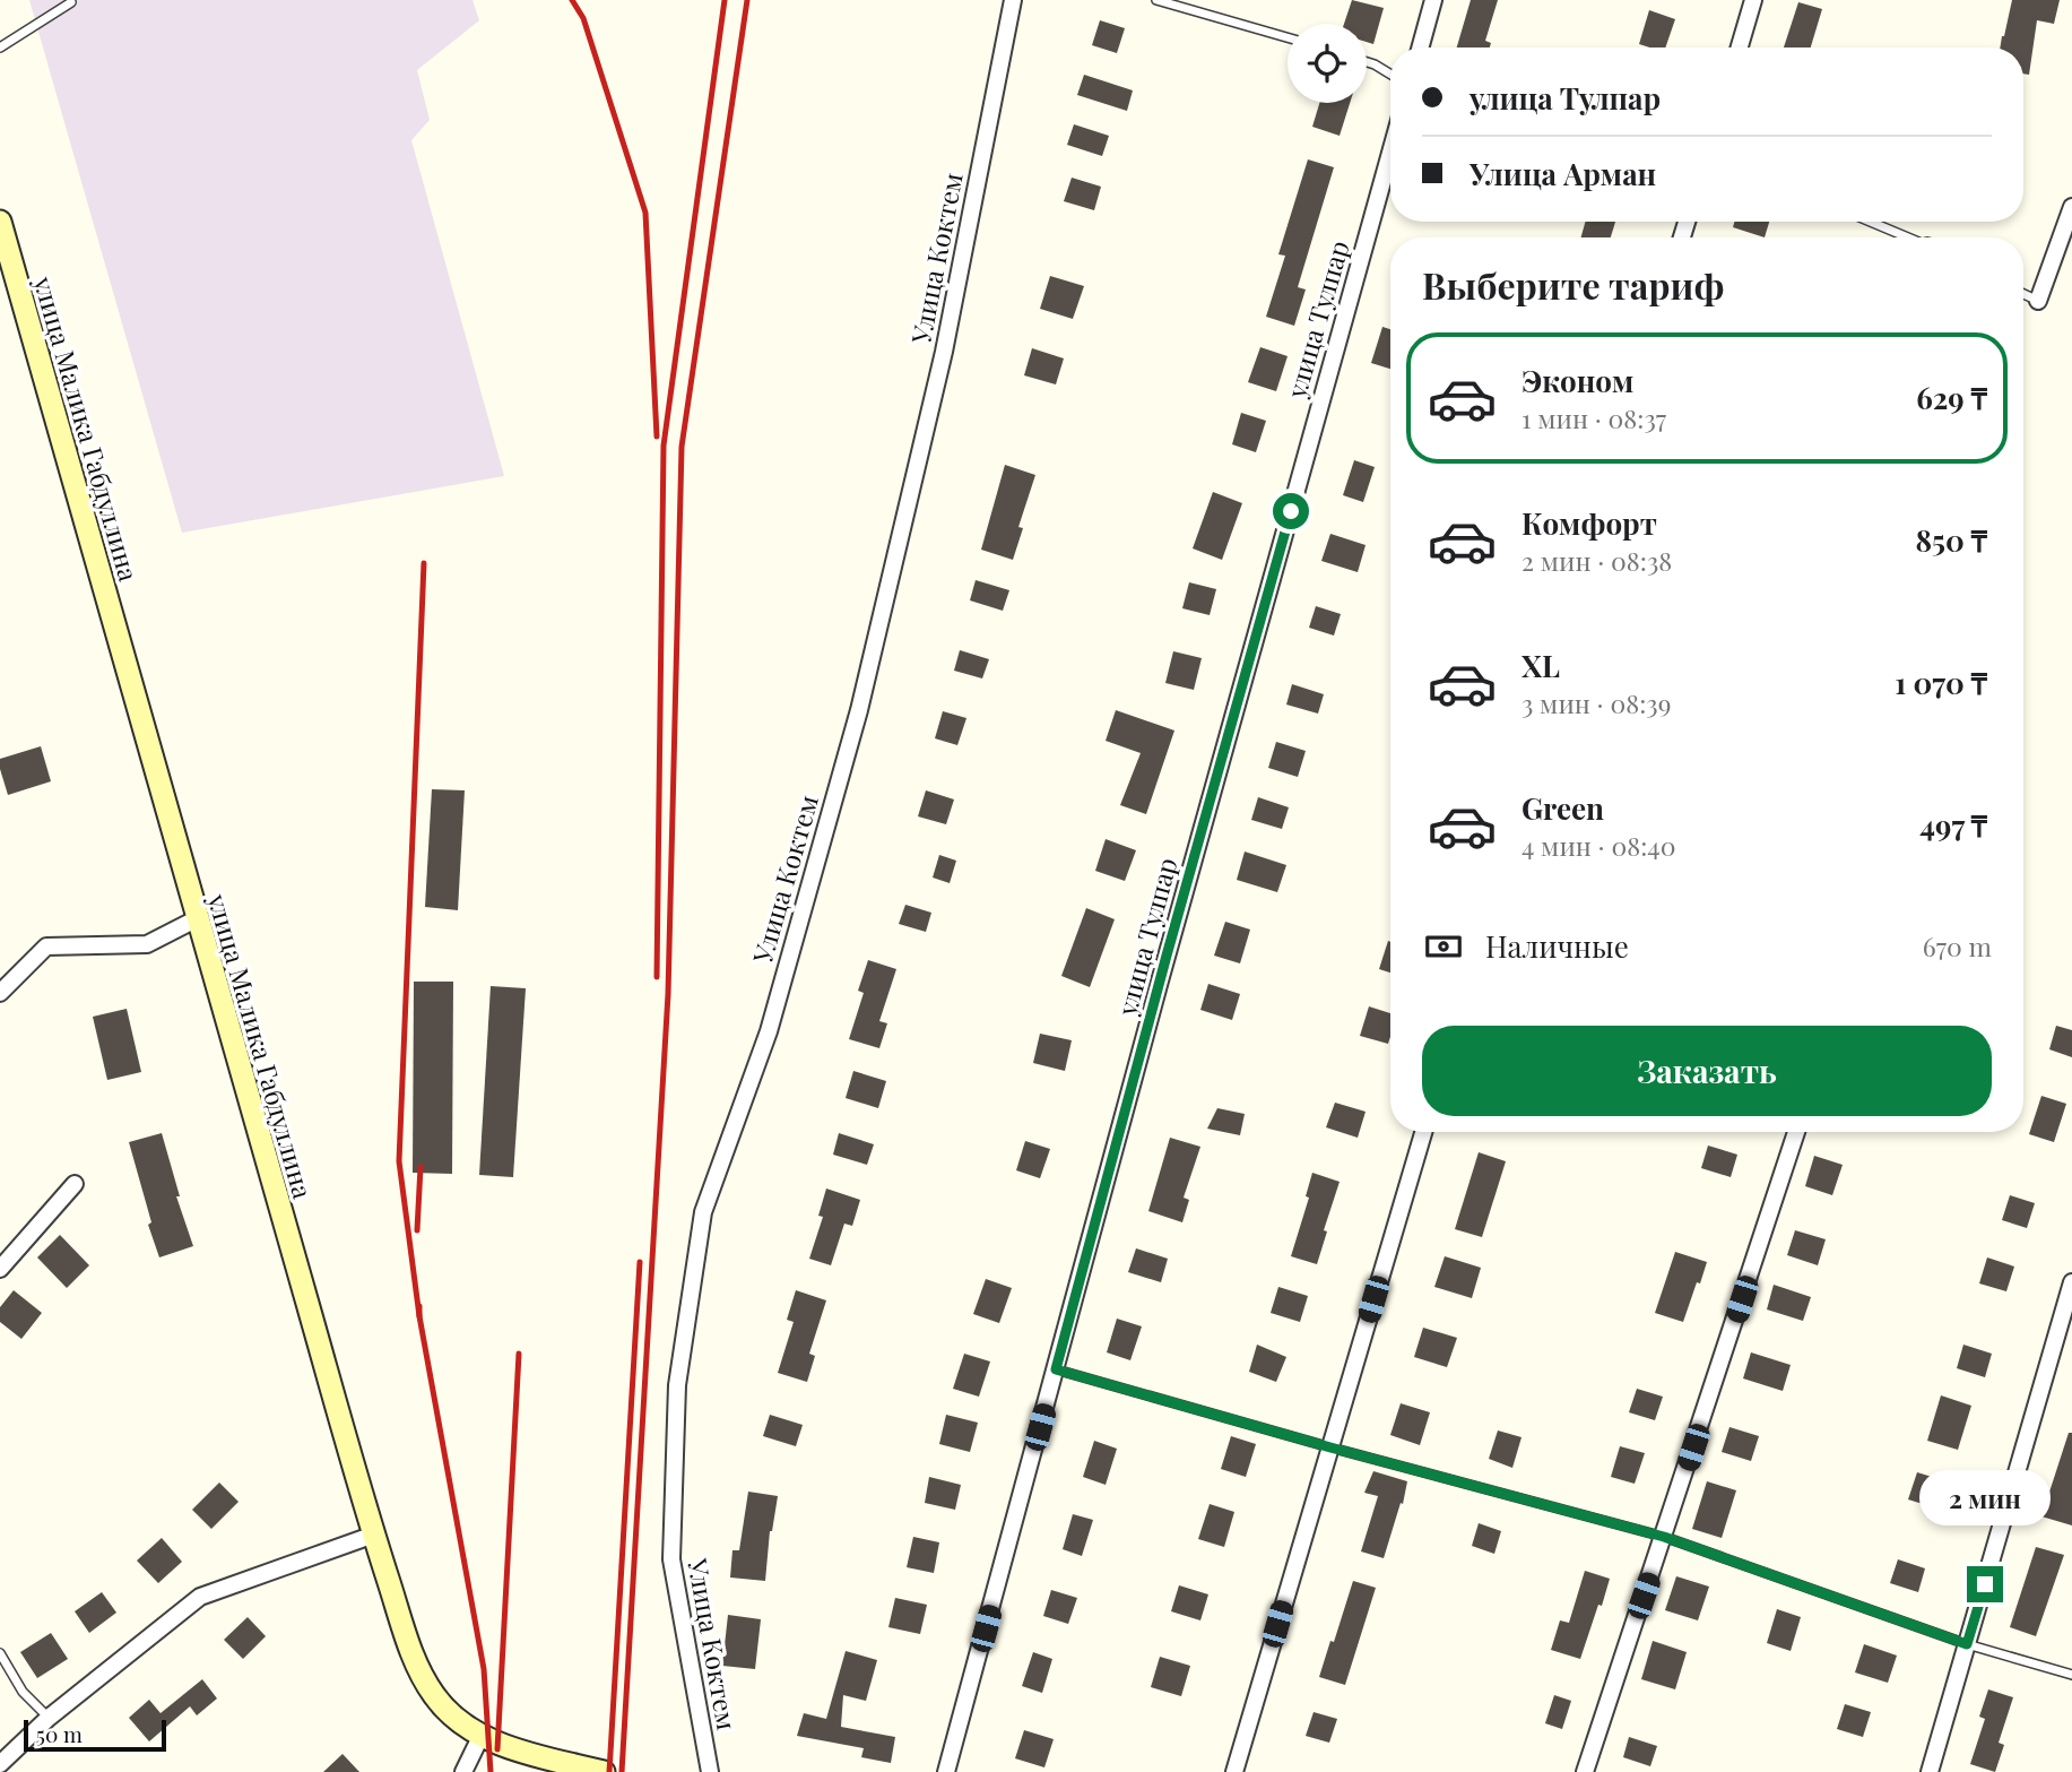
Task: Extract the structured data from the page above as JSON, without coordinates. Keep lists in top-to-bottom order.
{
  "streets": {
    "main road": ["улица Малика Габдуллина"],
    "street": ["Улица Коктем", "улица Тулпар"]
  },
  "scale_bar": "50 m",
  "page": {
    "banner": ["улица Тулпар", "Улица Арман"],
    "heading": "Выберите тариф",
    "list": [
      {
        "name": "Эконом",
        "note": "1 мин · 08:37",
        "value": "629 ₸"
      },
      {
        "name": "Комфорт",
        "note": "2 мин · 08:38",
        "value": "850 ₸"
      },
      {
        "name": "XL",
        "note": "3 мин · 08:39",
        "value": "1 070 ₸"
      },
      {
        "name": "Green",
        "note": "4 мин · 08:40",
        "value": "497 ₸"
      }
    ],
    "pay": ["Наличные", "670 m"],
    "buttons": "Заказать",
    "bubble": "2 мин",
    "scale": "50 m"
  }
}
